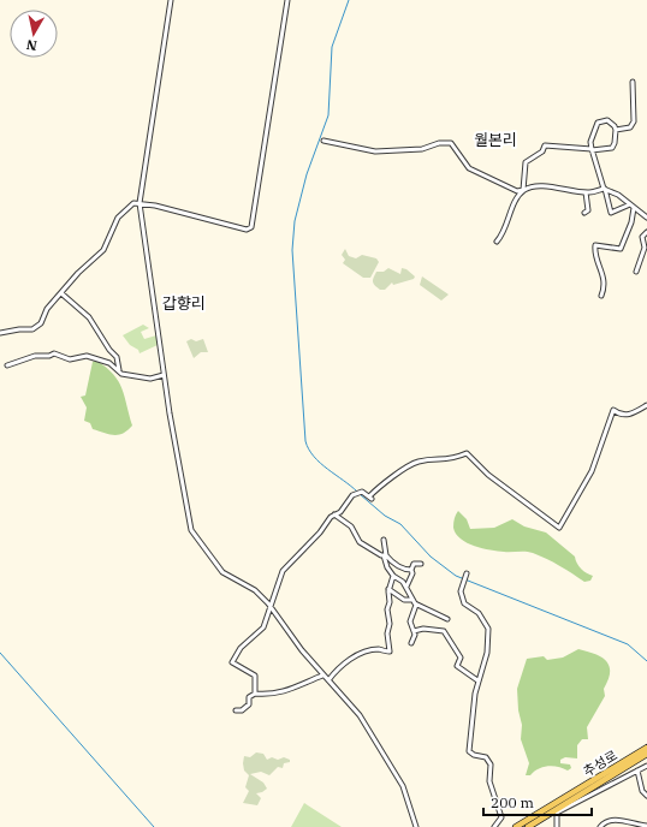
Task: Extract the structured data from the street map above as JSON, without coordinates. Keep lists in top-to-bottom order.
{
  "streets": {
    "main road": ["추성로"]
  },
  "districts": ["월본리", "갑향리"],
  "scale_bar": "200 m",
  "north": "bottom"
}
